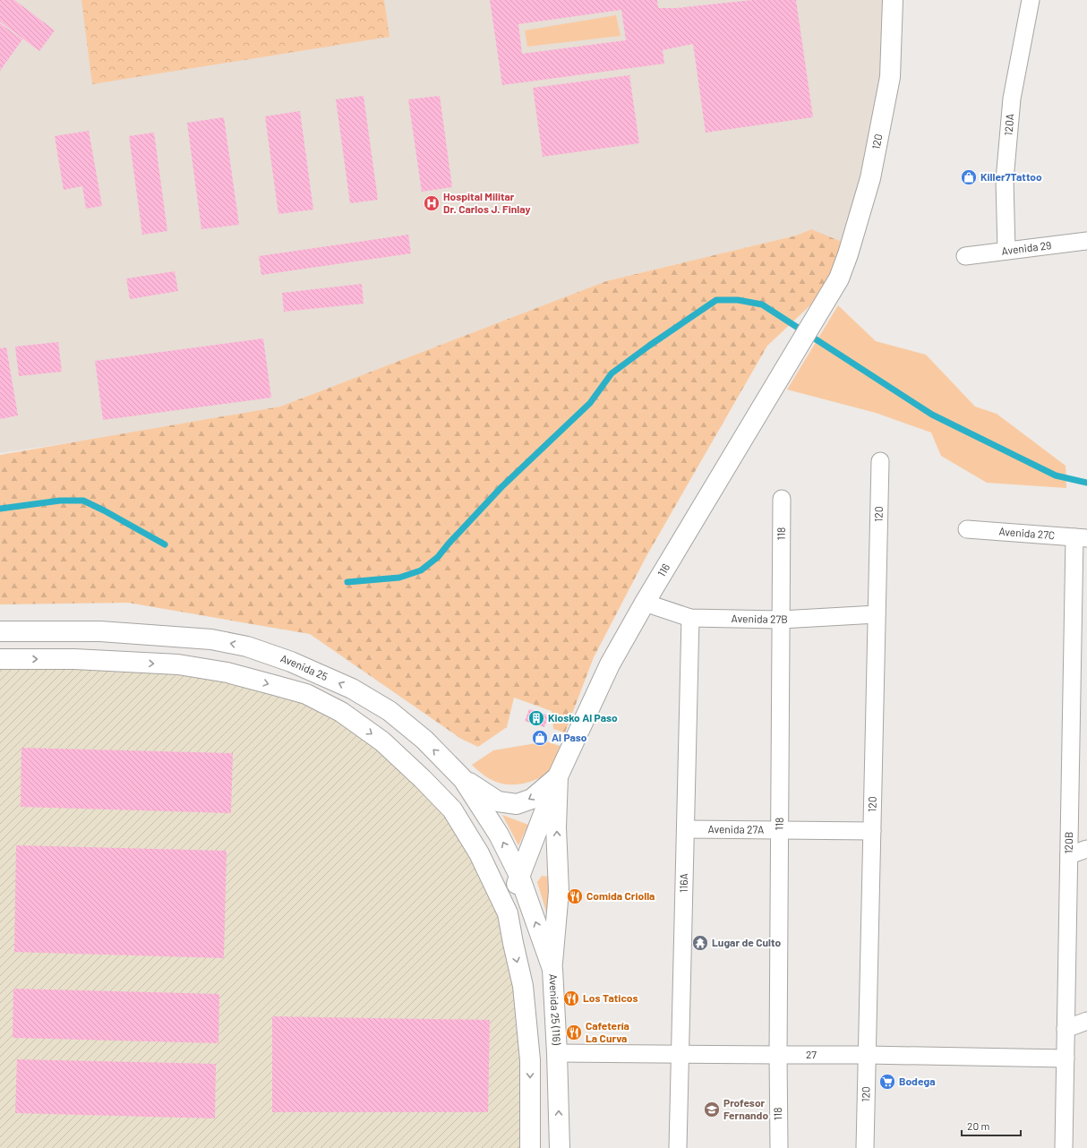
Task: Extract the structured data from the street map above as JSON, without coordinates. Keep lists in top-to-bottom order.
{
  "streets": {
    "main road": [
      "120",
      "116",
      "Avenida 25",
      "Avenida 25 (116)"
    ],
    "street": [
      "120A",
      "Avenida 29",
      "118",
      "Avenida 27C",
      "Avenida 27B",
      "Avenida 27A",
      "120B",
      "116A",
      "27"
    ]
  },
  "crossings": [
    ["120A", "Avenida 29"],
    ["120", "116"],
    ["120", "Avenida 27B"],
    ["120", "Avenida 27A"],
    ["120", "27"],
    ["118", "Avenida 27B"],
    ["118", "Avenida 27A"],
    ["118", "27"],
    ["Avenida 27C", "120B"],
    ["116", "Avenida 27B"],
    ["116", "Avenida 25"],
    ["116", "Avenida 25 (116)"],
    ["Avenida 27B", "116A"],
    ["Avenida 25", "Avenida 25 (116)"],
    ["Avenida 27A", "116A"],
    ["120B", "27"],
    ["116A", "27"],
    ["Avenida 25 (116)", "27"]
  ],
  "places": {
    "shop": ["Killer7Tattoo", "Al Paso"],
    "hospital": ["Hospital Militar Dr. Carlos J. Finlay"],
    "building": ["Kiosko Al Paso"],
    "restaurant": ["Comida Criolla", "Los Taticos", "Cafetería La Curva"],
    "temple": ["Lugar de Culto"],
    "supermarket": ["Bodega"],
    "school or university": ["Profesor Fernando"]
  },
  "scale_bar": "20 m"
}
